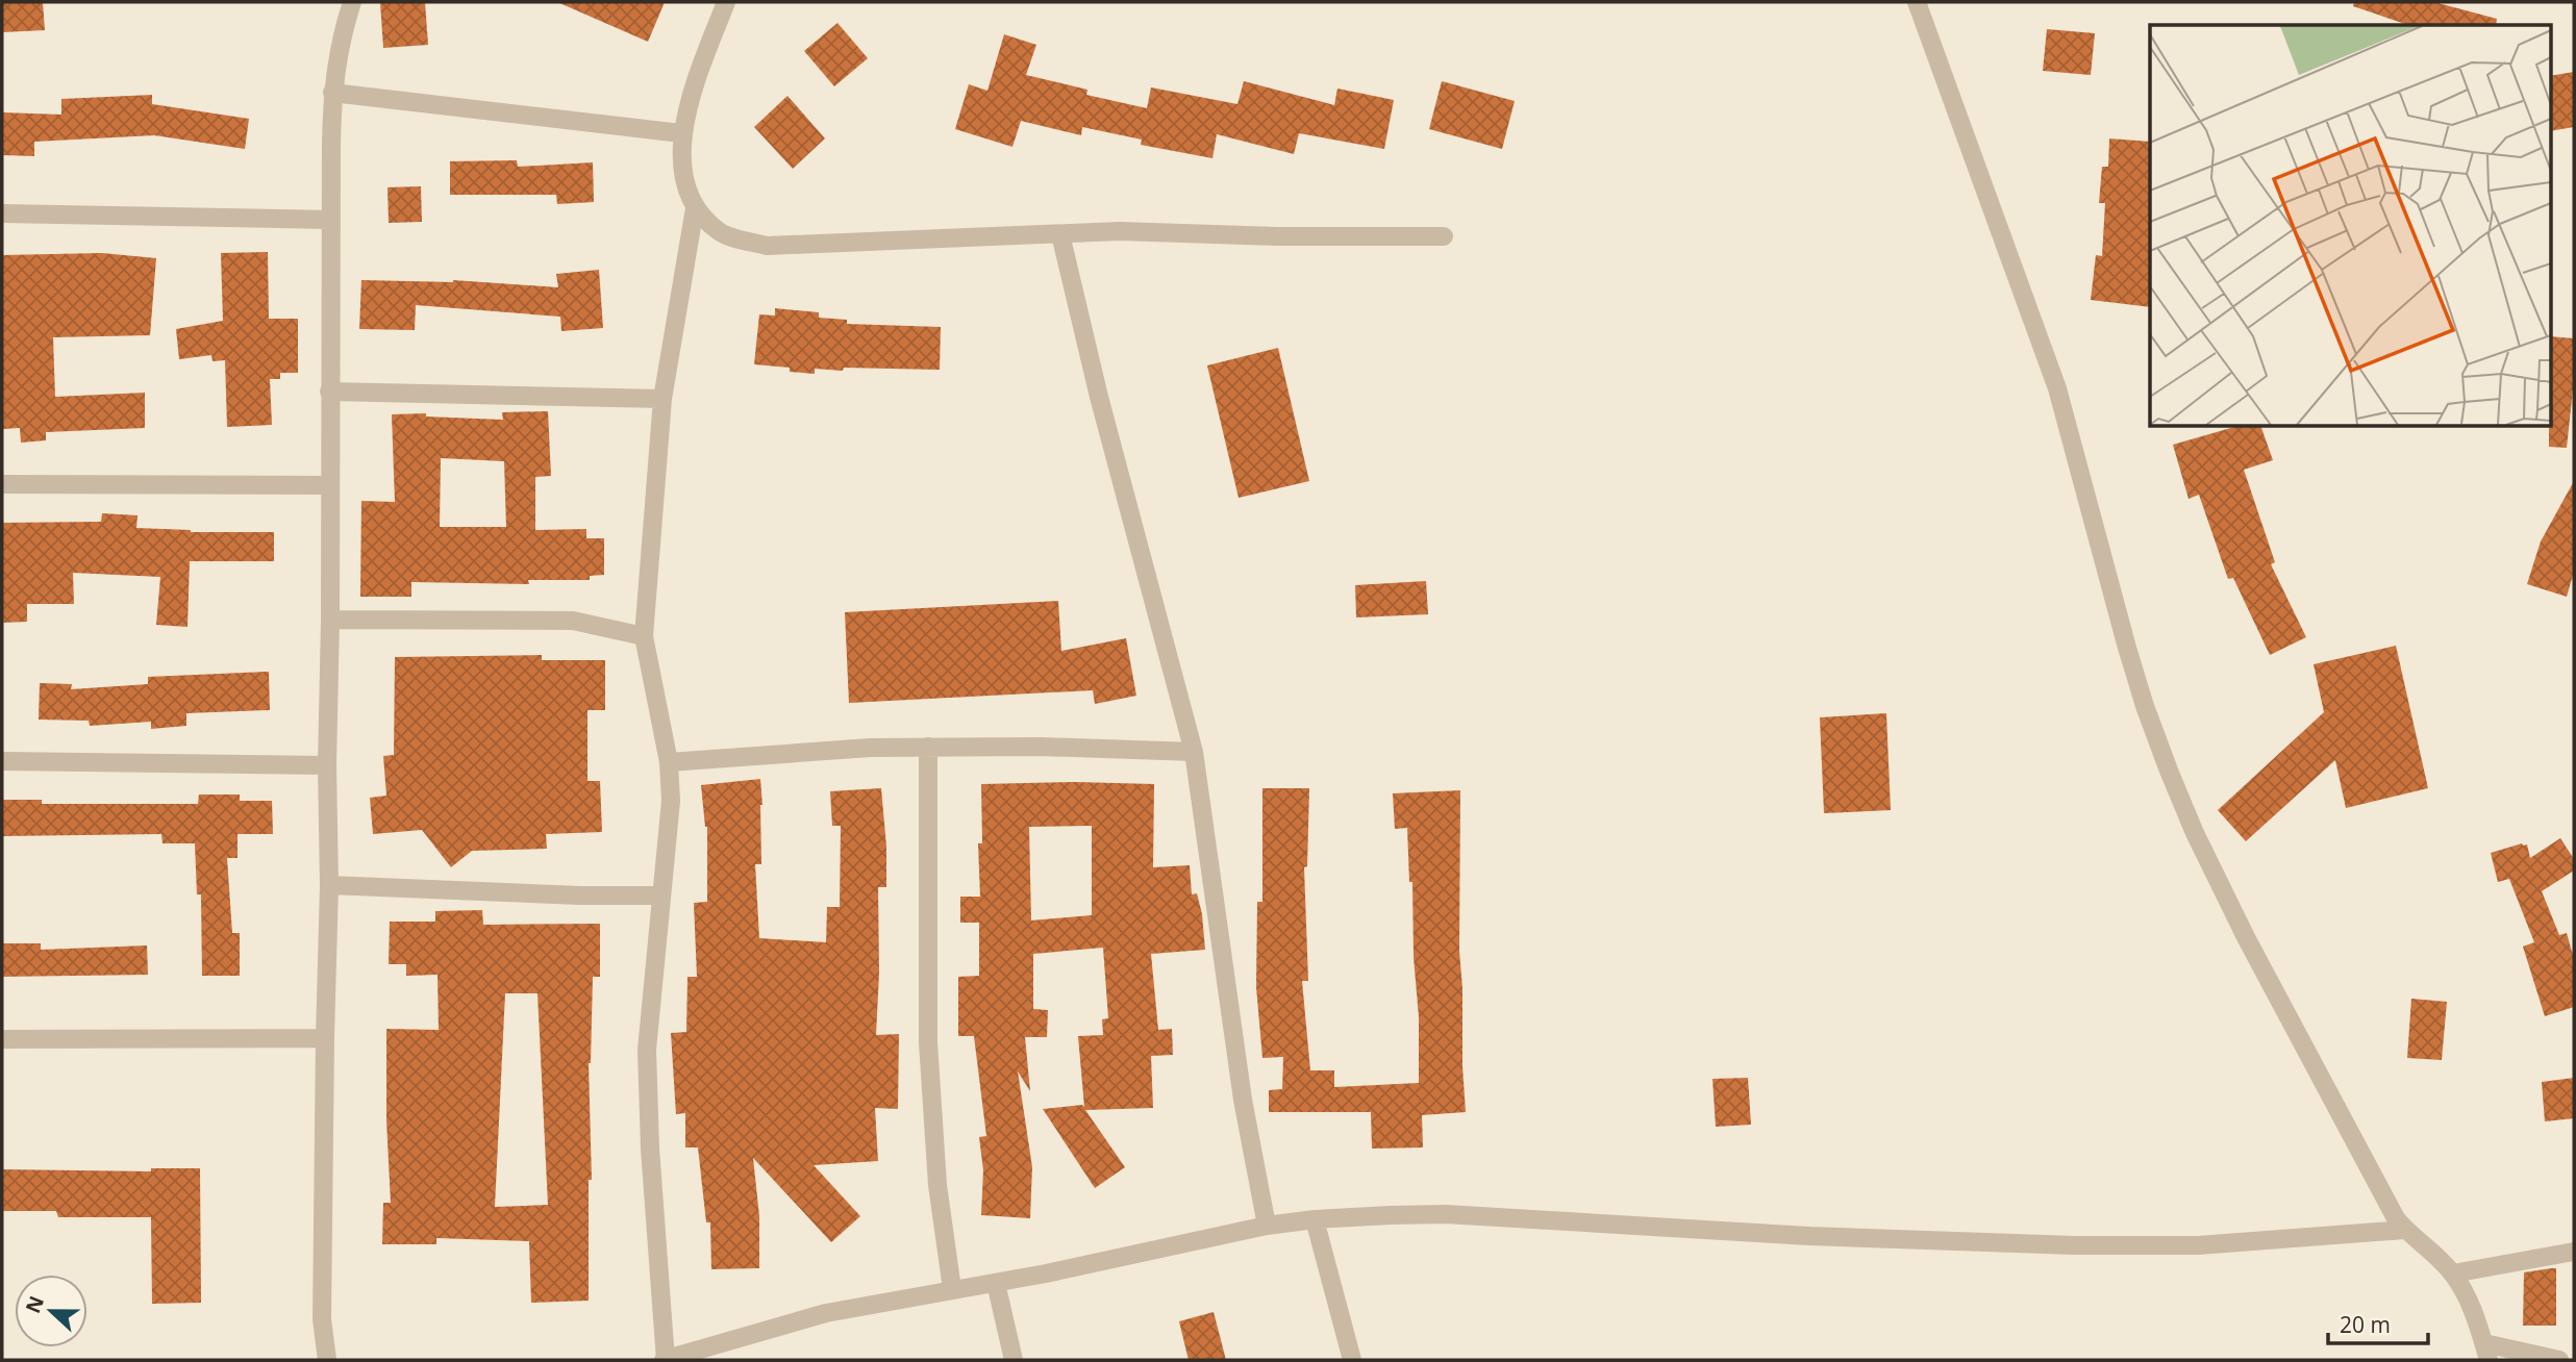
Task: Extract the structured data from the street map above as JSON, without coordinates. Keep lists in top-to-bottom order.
{
  "scale_bar": "20 m",
  "north": "left"
}
